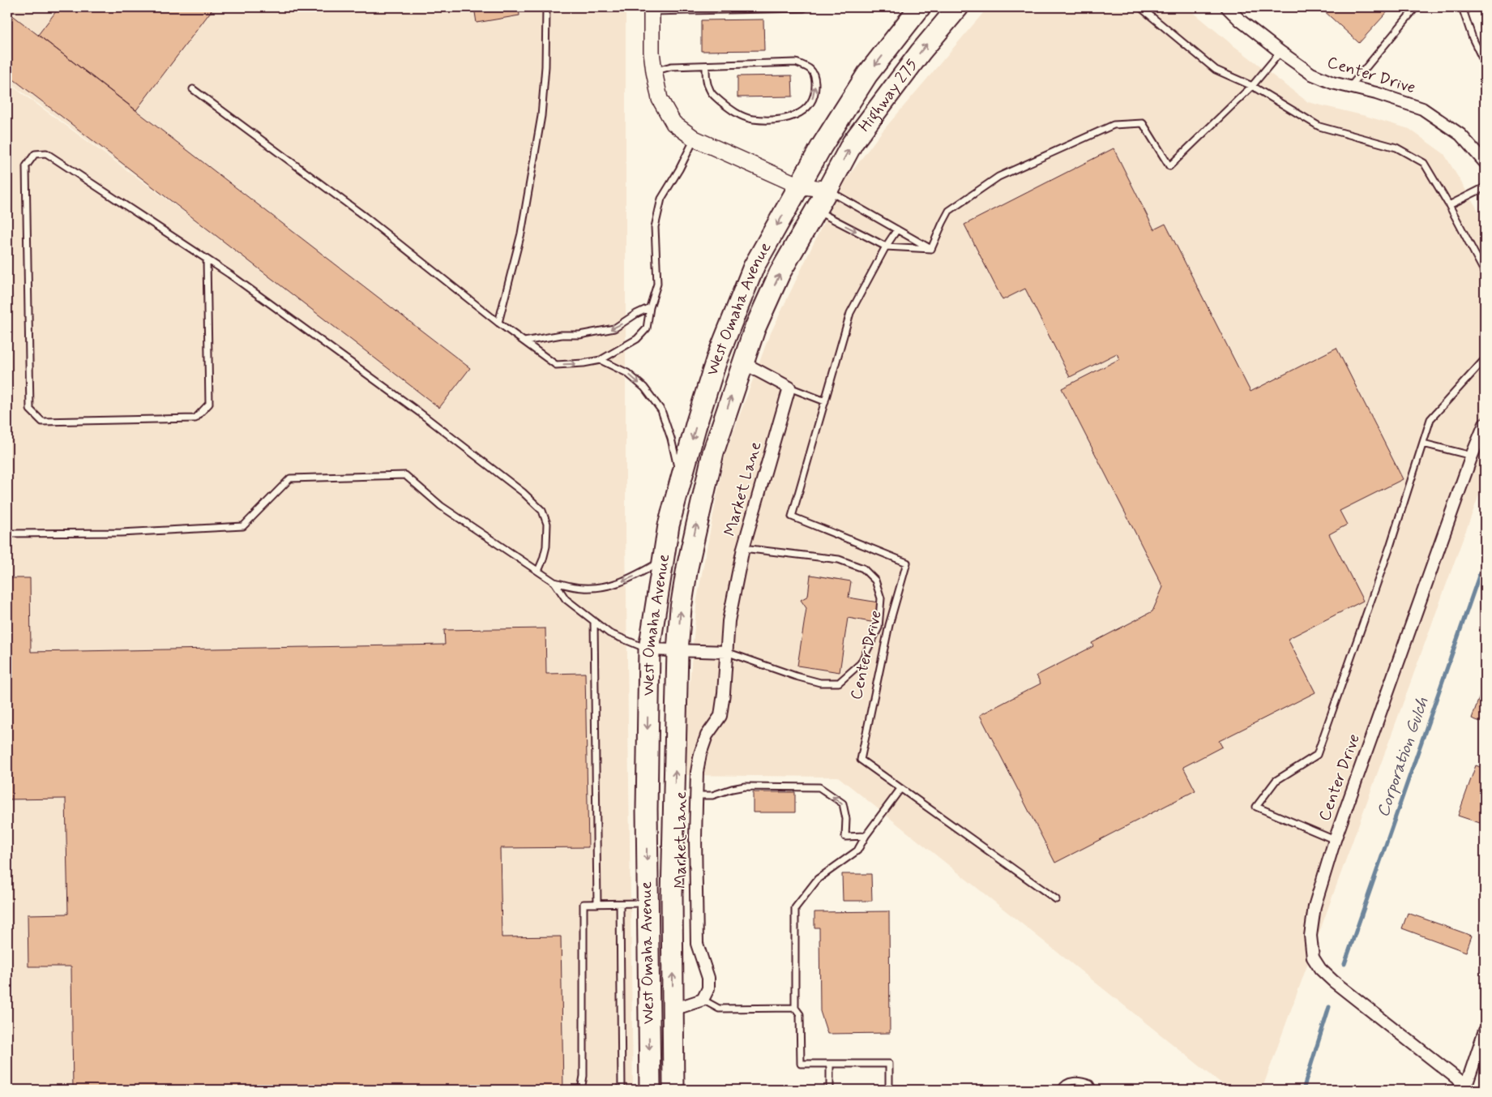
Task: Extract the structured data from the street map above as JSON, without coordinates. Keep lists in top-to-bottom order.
{
  "streets": {
    "highway": ["Highway 275", "West Omaha Avenue"],
    "street": ["Center Drive", "Market Lane"]
  },
  "crossings": [
    ["Highway 275", "West Omaha Avenue"]
  ],
  "water": ["Corporation Gulch"]
}
